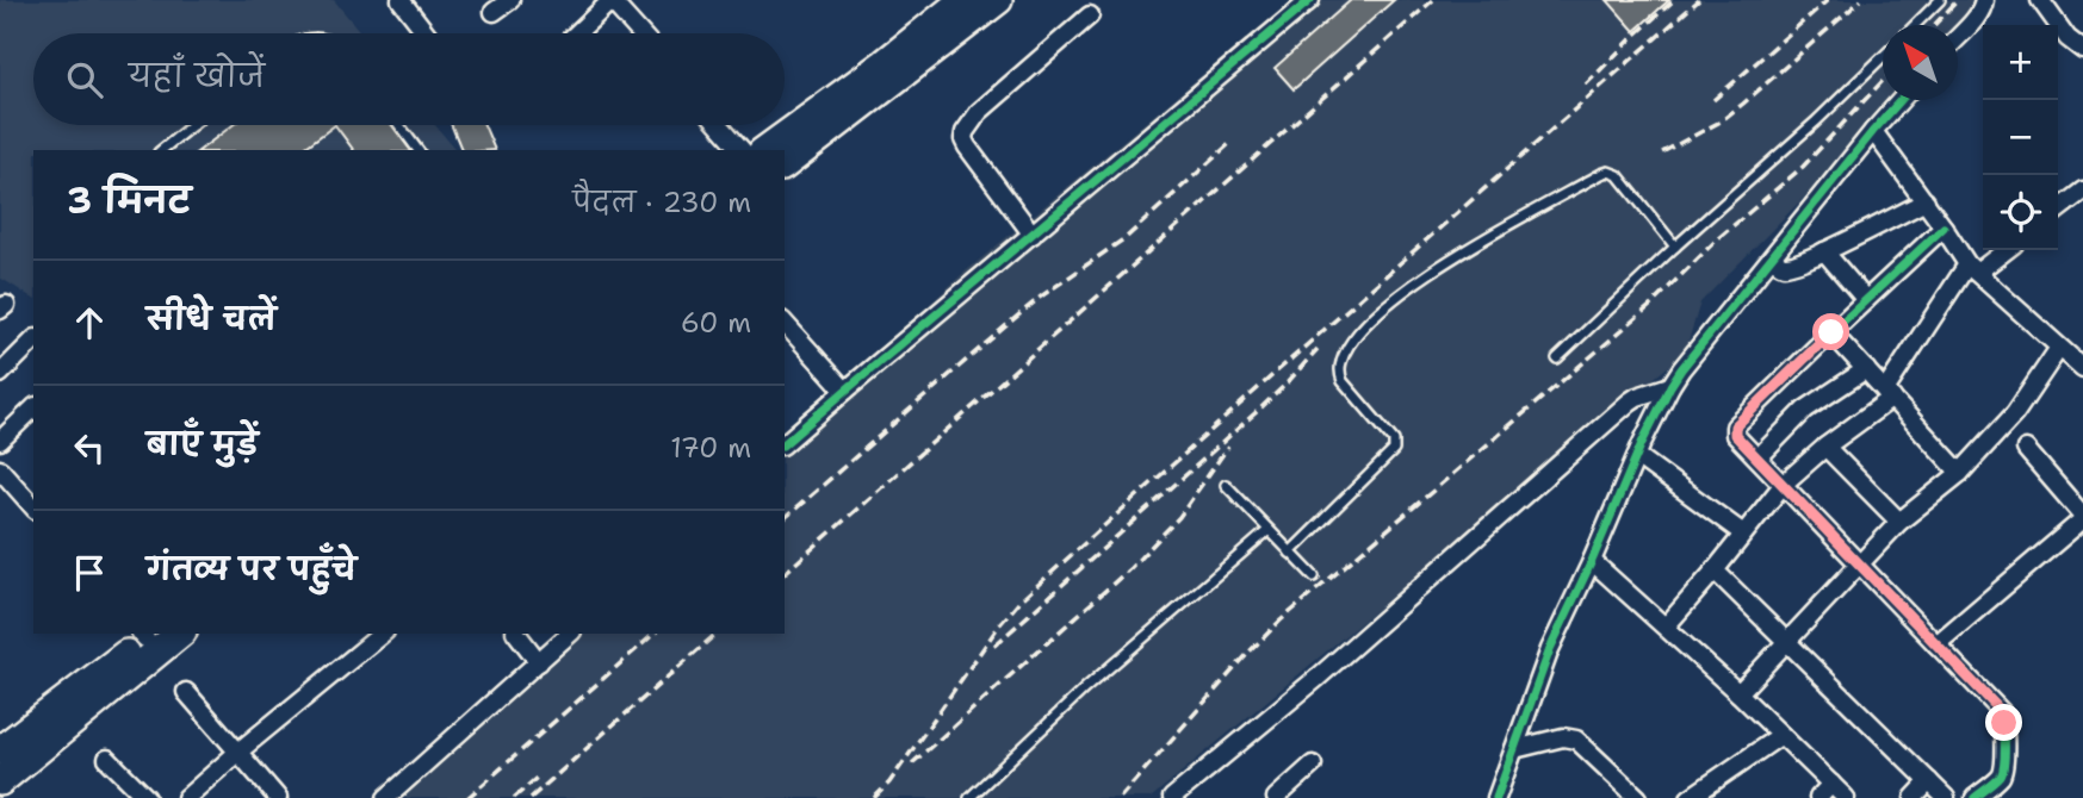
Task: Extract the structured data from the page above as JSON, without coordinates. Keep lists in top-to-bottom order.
{
  "north": "top left",
  "page": {
    "map_buttons": ["+", "−"],
    "search": "यहाँ खोजें",
    "heading": ["3 मिनट", "पैदल · 230 m"],
    "list": [
      ["सीधे चलें", "60 m"],
      ["बाएँ मुड़ें", "170 m"],
      "गंतव्य पर पहुँचे"
    ]
  }
}
